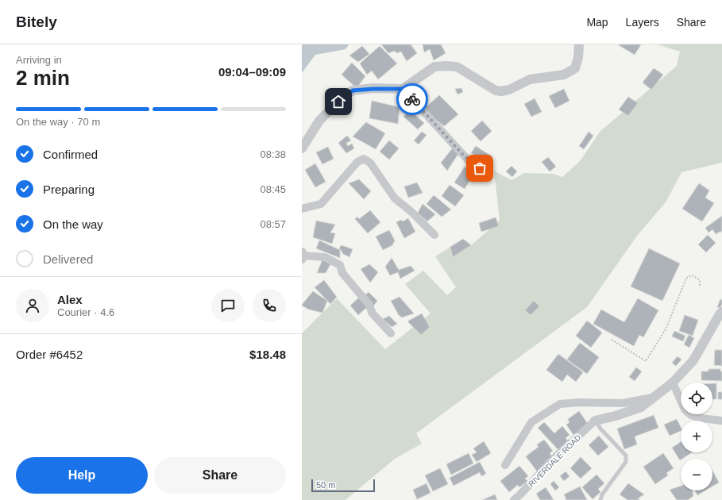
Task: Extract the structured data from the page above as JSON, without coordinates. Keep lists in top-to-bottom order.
{
  "streets": {
    "street": ["RIVERDALE ROAD"]
  },
  "scale_bar": "50 m",
  "page": {
    "header": "Bitely",
    "nav": ["Map", "Layers", "Share"],
    "heading": ["2 min", "Arriving in", "09:04–09:09"],
    "panel": [
      "Alex",
      "Courier · 4.6",
      "Order #6452",
      "$18.48"
    ],
    "bar": "On the way · 70 m",
    "list": [
      ["Confirmed", "08:38"],
      ["Preparing", "08:45"],
      ["On the way", "08:57"],
      "Delivered"
    ],
    "map_buttons": ["+", "−"],
    "buttons": ["Help", "Share"],
    "scale": "50 m"
  }
}
